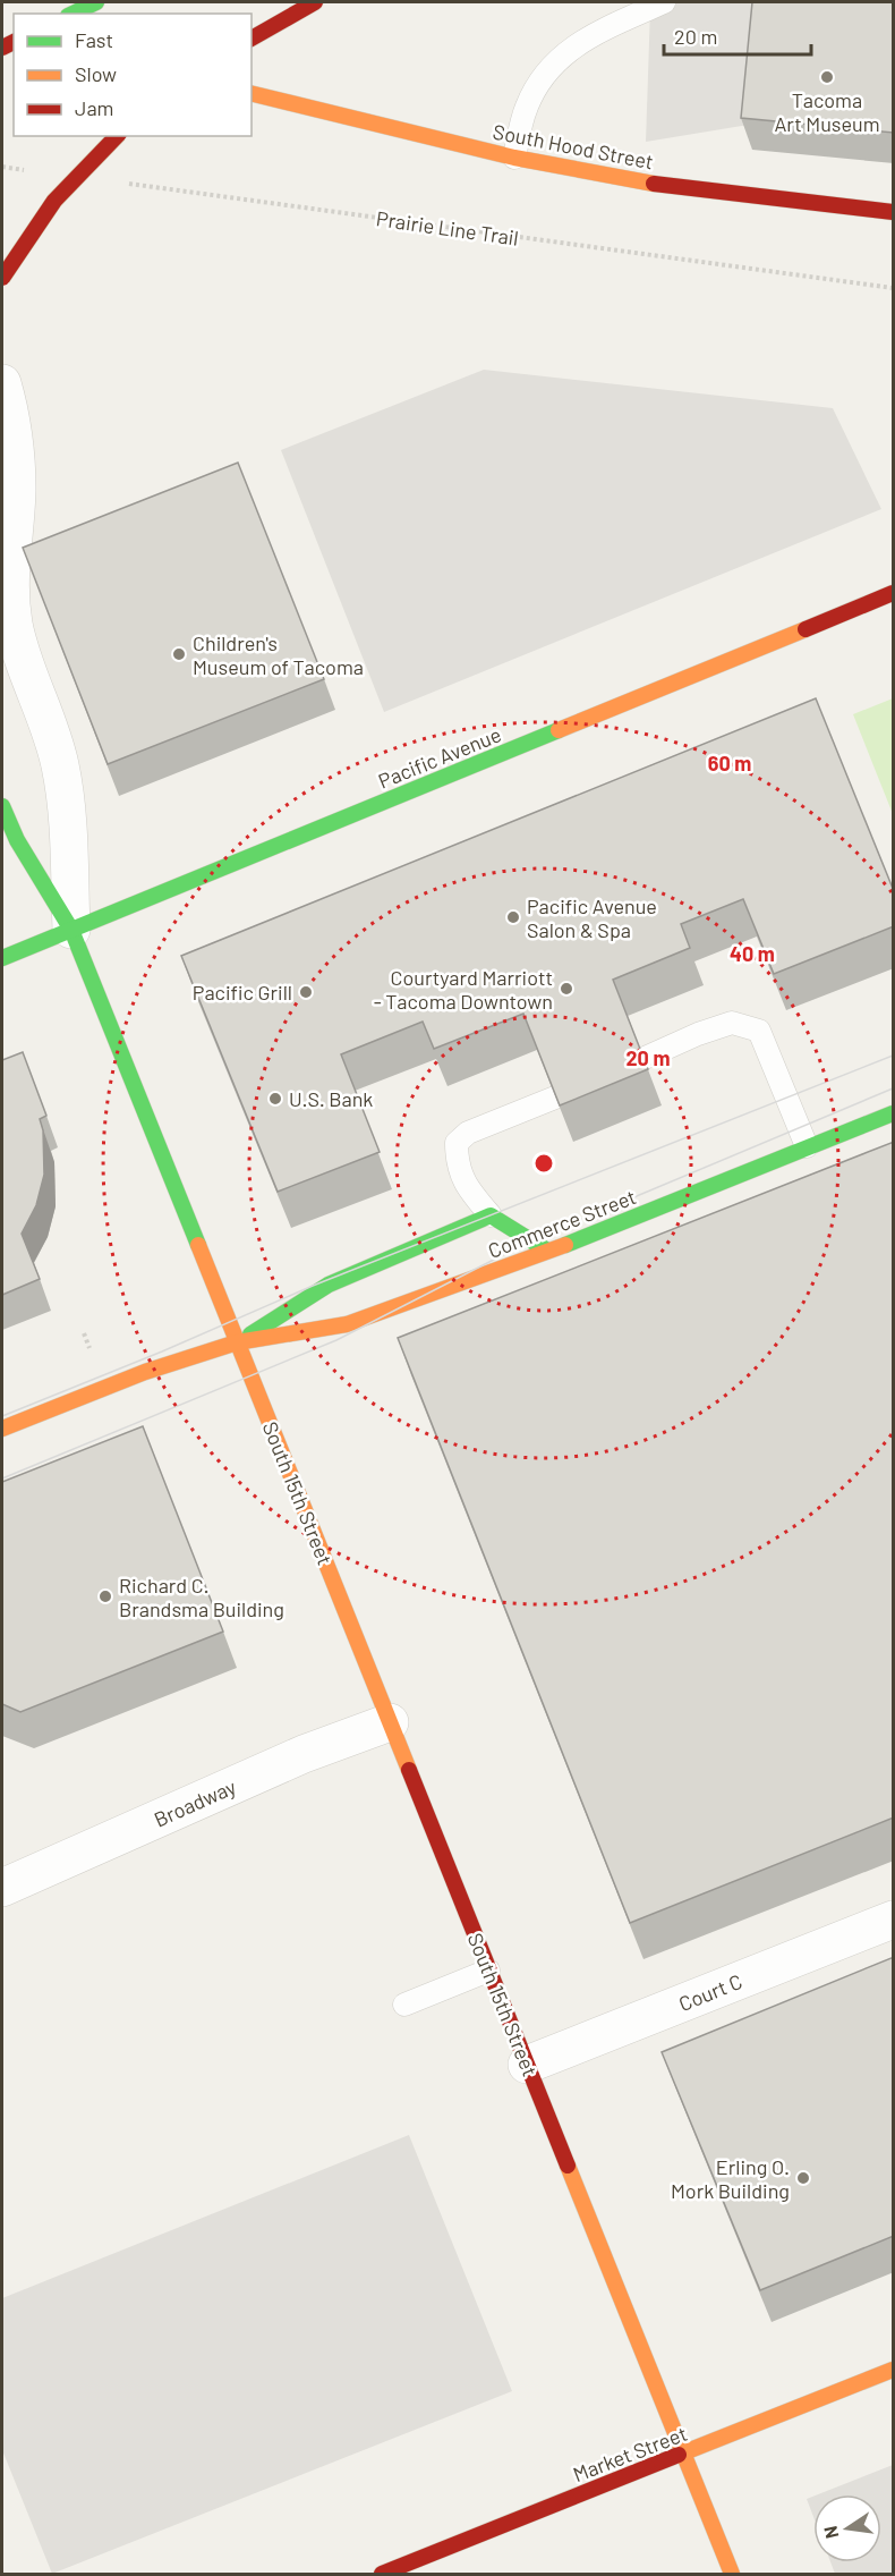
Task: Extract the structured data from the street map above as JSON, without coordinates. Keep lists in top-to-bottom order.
{
  "streets": {
    "main road": [
      "South Hood Street",
      "Pacific Avenue",
      "Commerce Street",
      "South 15th Street",
      "Market Street"
    ],
    "street": ["Broadway", "Court C"],
    "path": ["Prairie Line Trail"]
  },
  "crossings": [
    ["Pacific Avenue", "South 15th Street"],
    ["Commerce Street", "South 15th Street"],
    ["South 15th Street", "Broadway"],
    ["South 15th Street", "Court C"],
    ["South 15th Street", "Market Street"]
  ],
  "places": [
    "Tacoma Art Museum",
    "Children's Museum of Tacoma",
    "Pacific Avenue Salon & Spa",
    "Courtyard Marriott - Tacoma Downtown",
    "Pacific Grill",
    "U.S. Bank",
    "Richard C. Brandsma Building",
    "Erling O. Mork Building"
  ],
  "legend": ["Fast", "Slow", "Jam"],
  "scale_bar": "20 m",
  "north": "left",
  "rings": ["60 m", "40 m", "20 m"]
}
